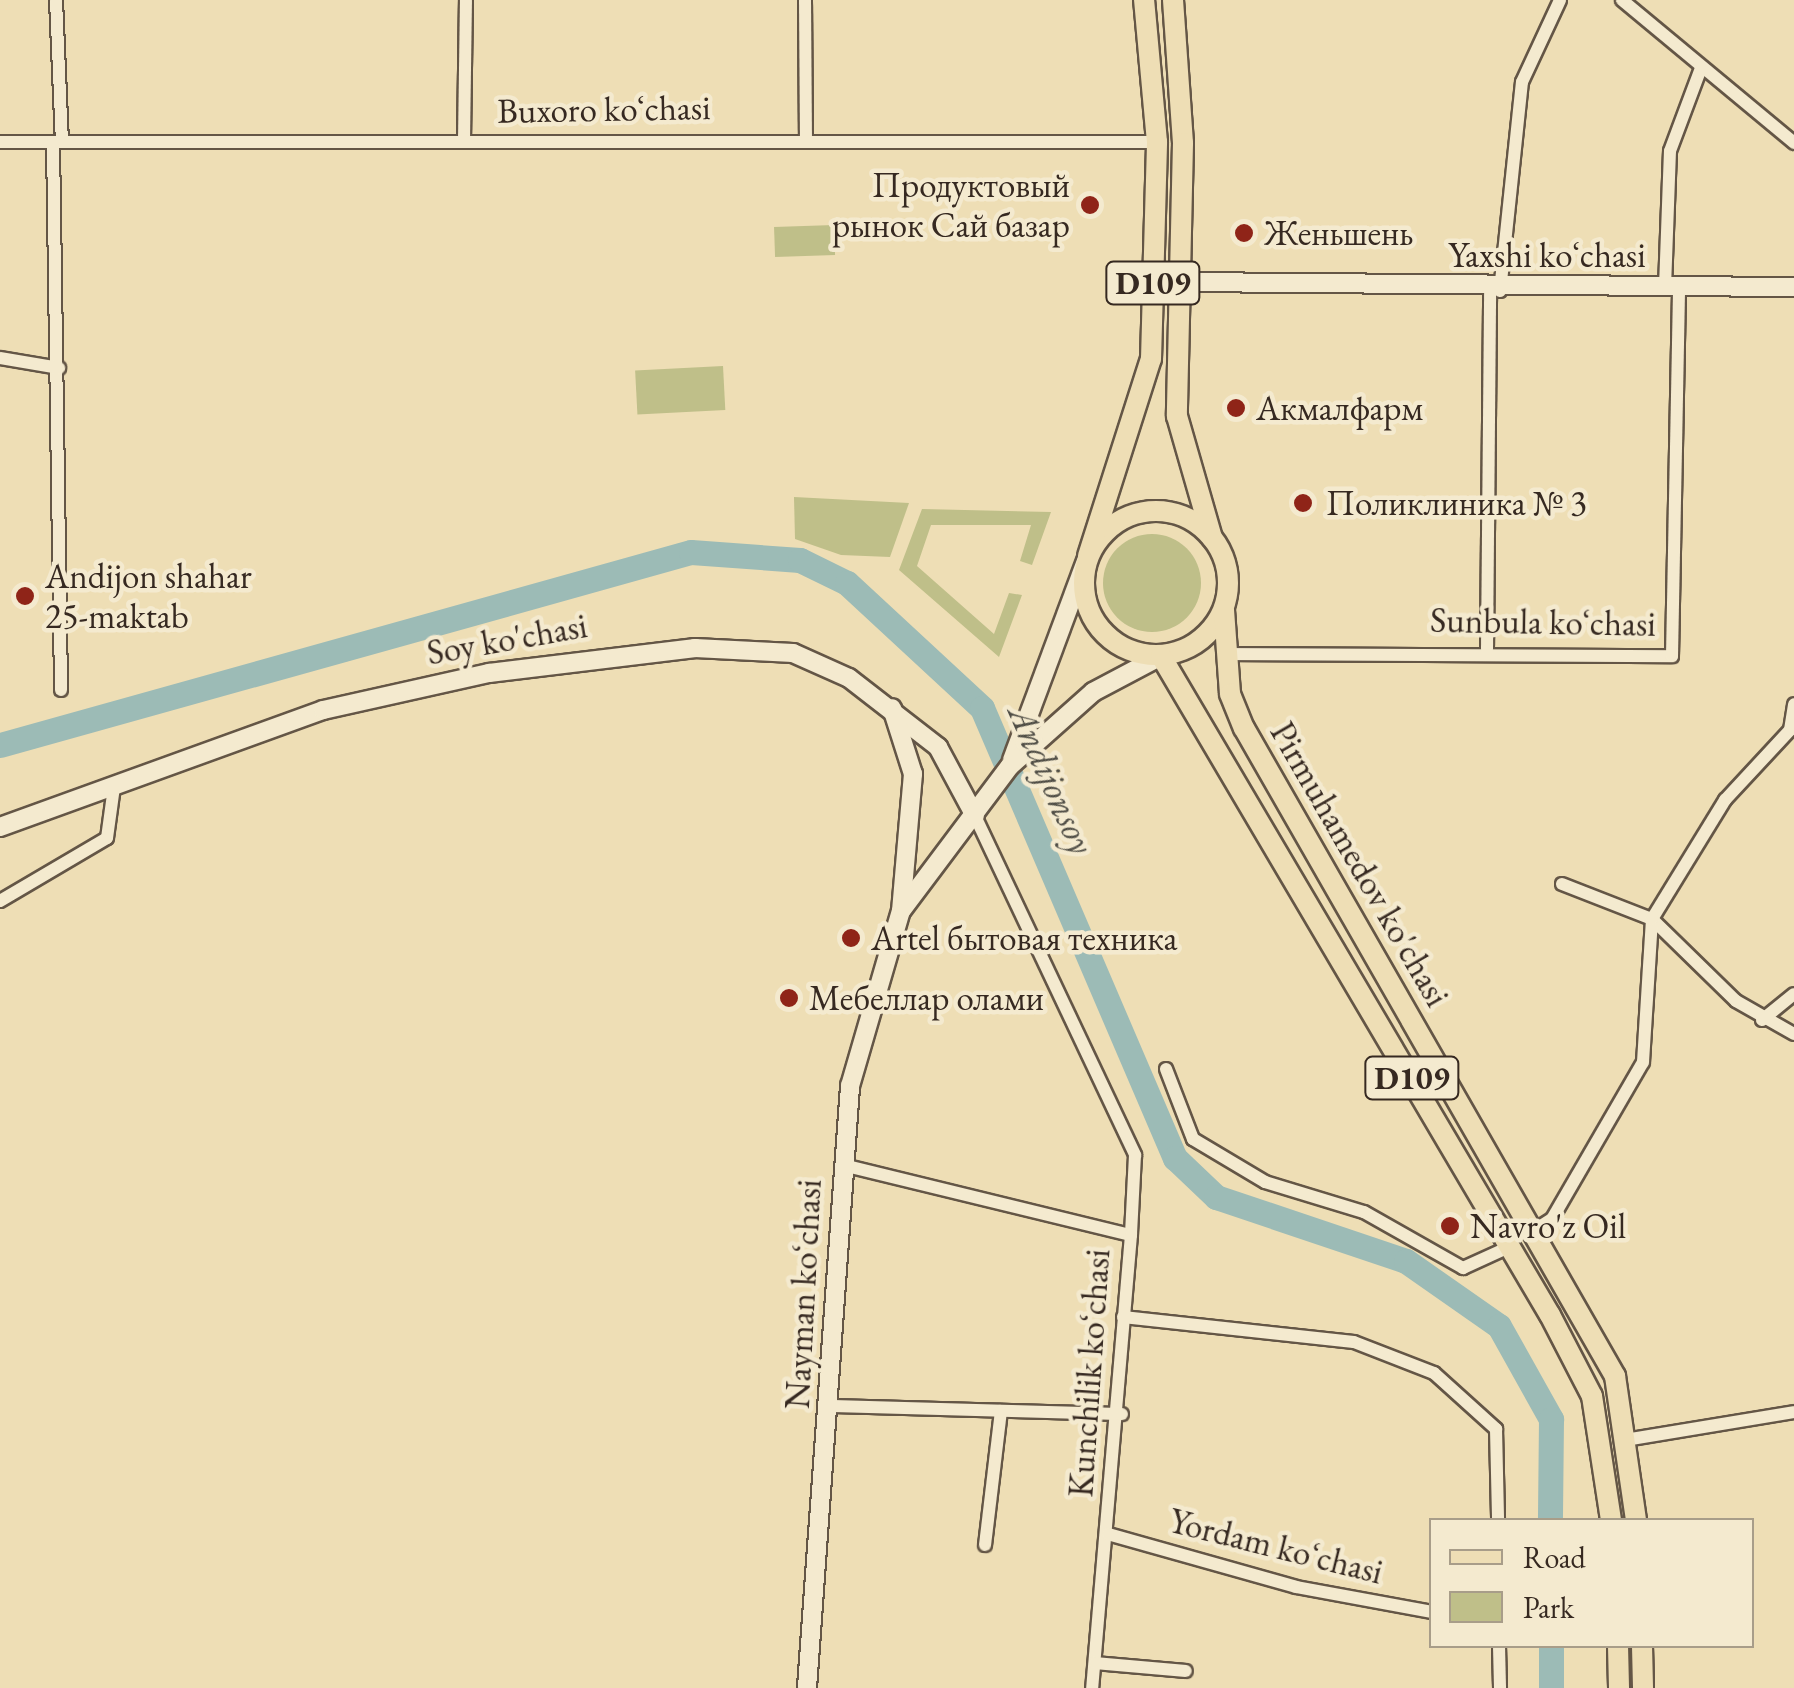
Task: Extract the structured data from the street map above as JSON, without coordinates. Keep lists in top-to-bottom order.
{
  "streets": {
    "main road": [
      "Yaxshi koʻchasi",
      "D109",
      "Soy ko'chasi",
      "Pirmuhamedov ko'chasi",
      "Nayman koʻchasi"
    ],
    "street": [
      "Buxoro koʻchasi",
      "Sunbula koʻchasi",
      "Kunchilik koʻchasi",
      "Yordam koʻchasi"
    ]
  },
  "crossings": [
    ["Buxoro koʻchasi", "D109"],
    ["Yaxshi koʻchasi", "D109"],
    ["Yaxshi koʻchasi", "Sunbula koʻchasi"],
    ["D109", "Pirmuhamedov ko'chasi"],
    ["Sunbula koʻchasi", "Pirmuhamedov ko'chasi"],
    ["Nayman koʻchasi", "Kunchilik koʻchasi"],
    ["Kunchilik koʻchasi", "Yordam koʻchasi"]
  ],
  "water": ["Andijonsoy"],
  "places": [
    "Продуктовый рынок Сай базар",
    "Женьшень",
    "Акмалфарм",
    "Поликлиника № 3",
    "Andijon shahar 25-maktab",
    "Artel бытовая техника",
    "Мебеллар олами",
    "Navro'z Oil"
  ],
  "legend": ["Road", "Park"]
}
